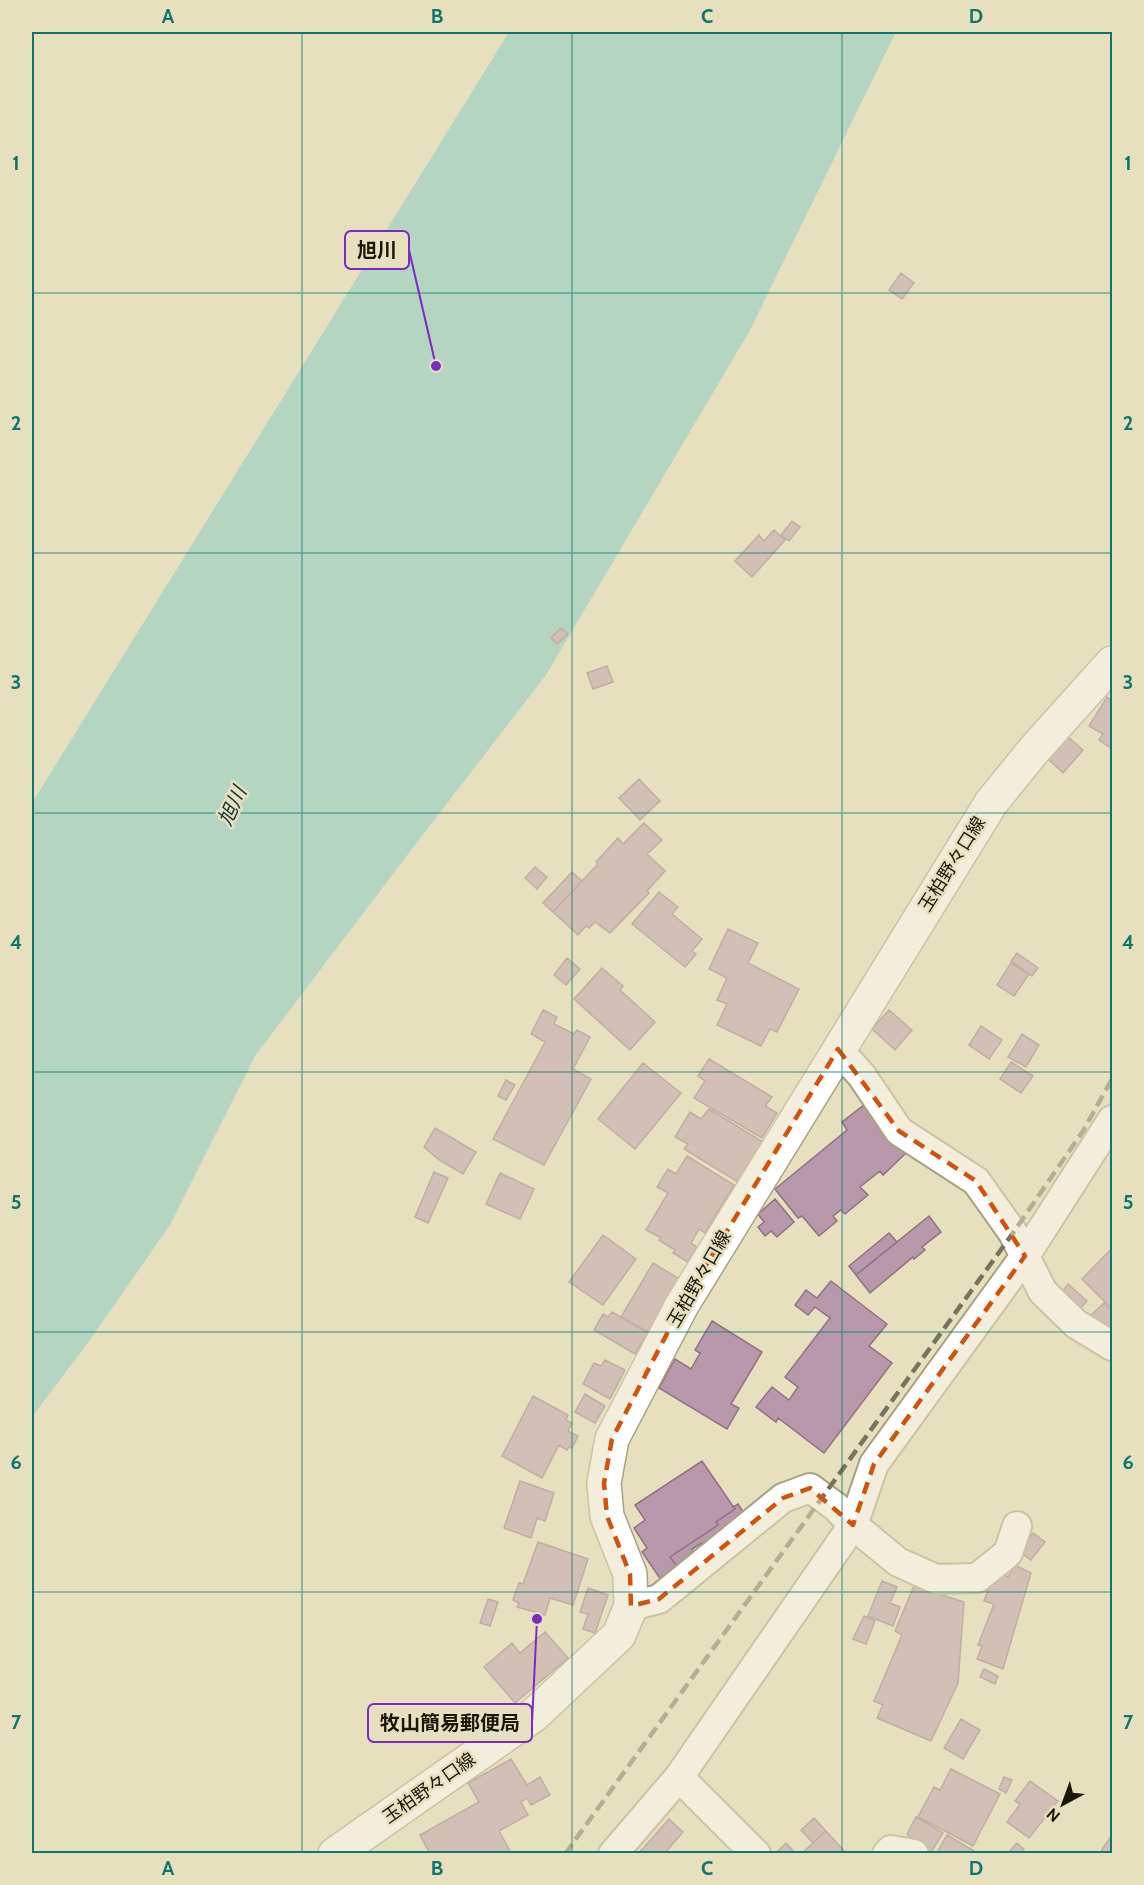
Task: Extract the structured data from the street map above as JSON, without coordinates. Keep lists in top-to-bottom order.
{
  "streets": {
    "main road": ["玉柏野々口線"]
  },
  "water": ["旭川"],
  "places": ["旭川", "牧山簡易郵便局"],
  "north": "bottom left",
  "grid": {
    "columns": [
      "A",
      "B",
      "C",
      "D"
    ],
    "rows": [
      "1",
      "2",
      "3",
      "4",
      "5",
      "6",
      "7"
    ]
  }
}
